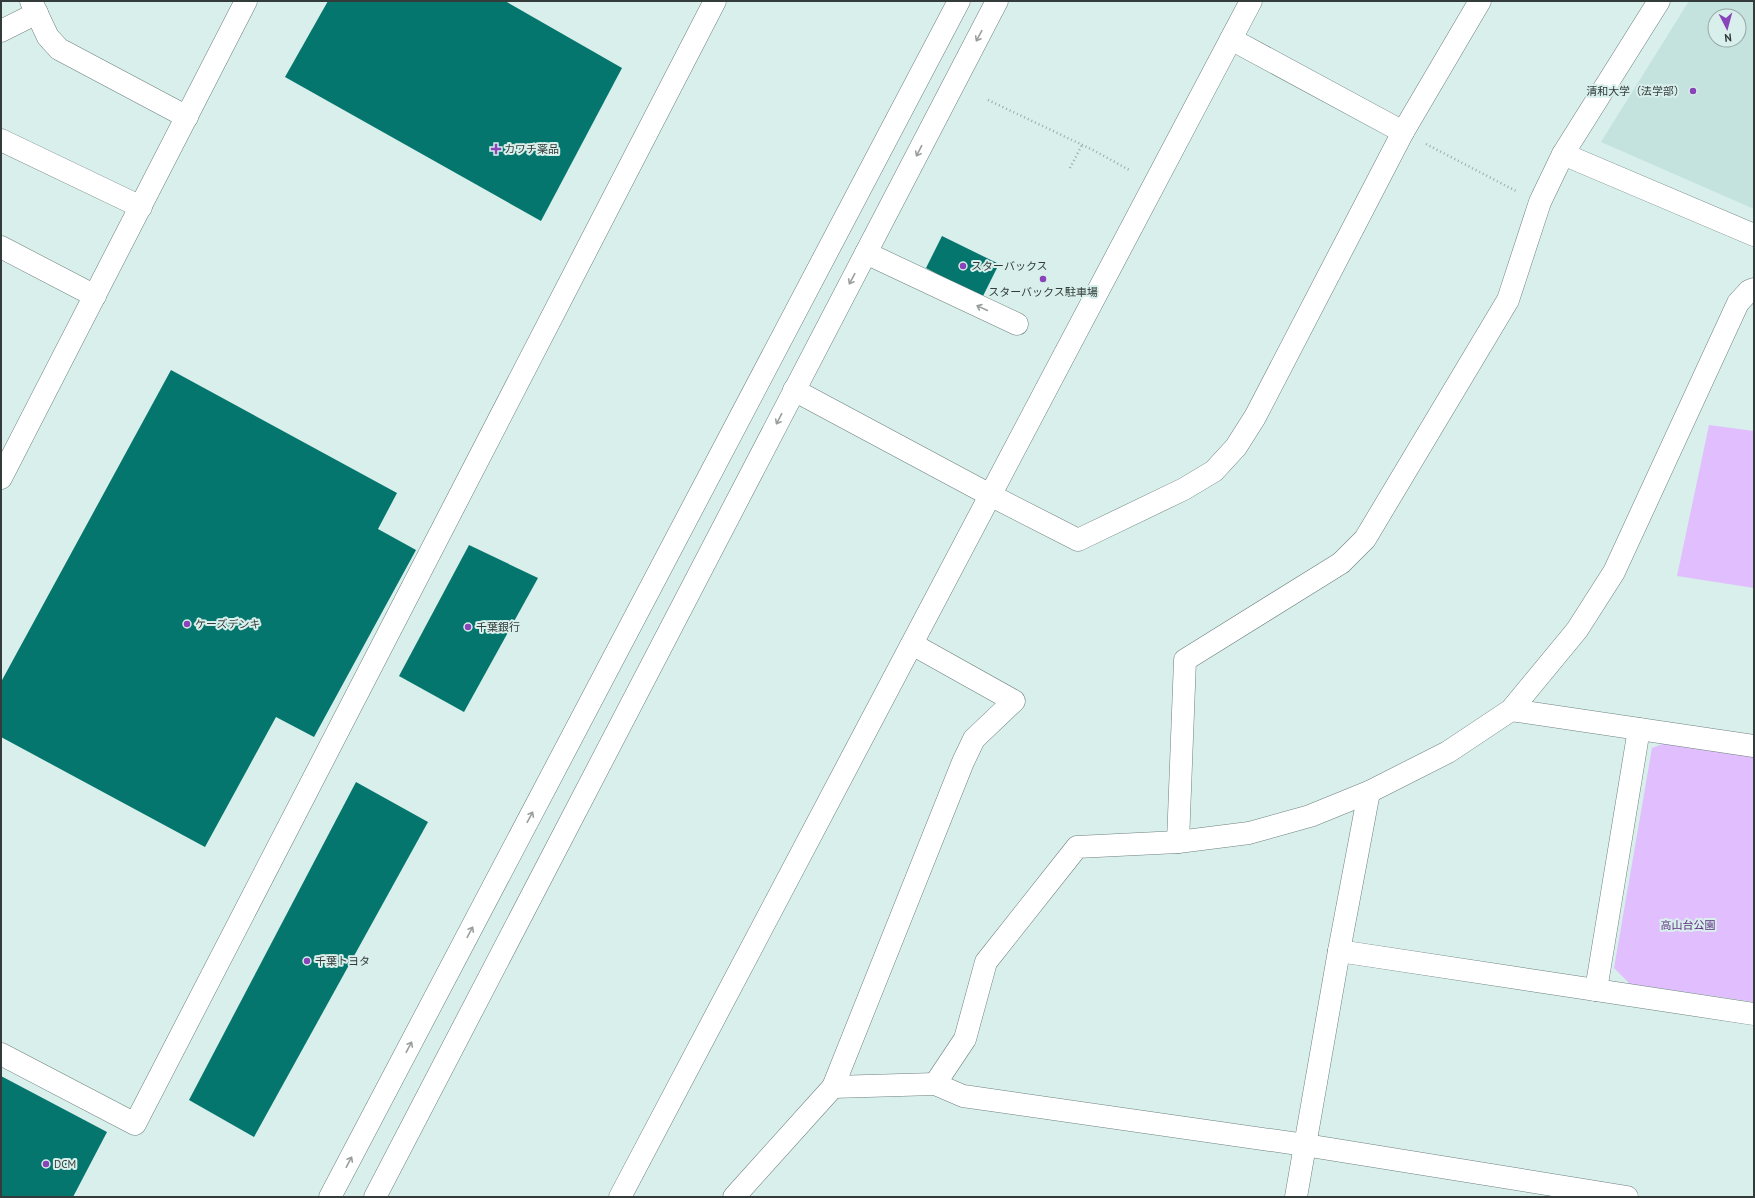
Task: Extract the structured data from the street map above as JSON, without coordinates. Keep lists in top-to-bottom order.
{
  "parks": ["高山台公園"],
  "places": {
    "other": [
      "清和大学（法学部）",
      "スターバックス",
      "スターバックス駐車場",
      "ケーズデンキ",
      "千葉銀行",
      "千葉トヨタ",
      "DCM"
    ],
    "health": ["カワチ薬品"]
  },
  "north": "bottom"
}
